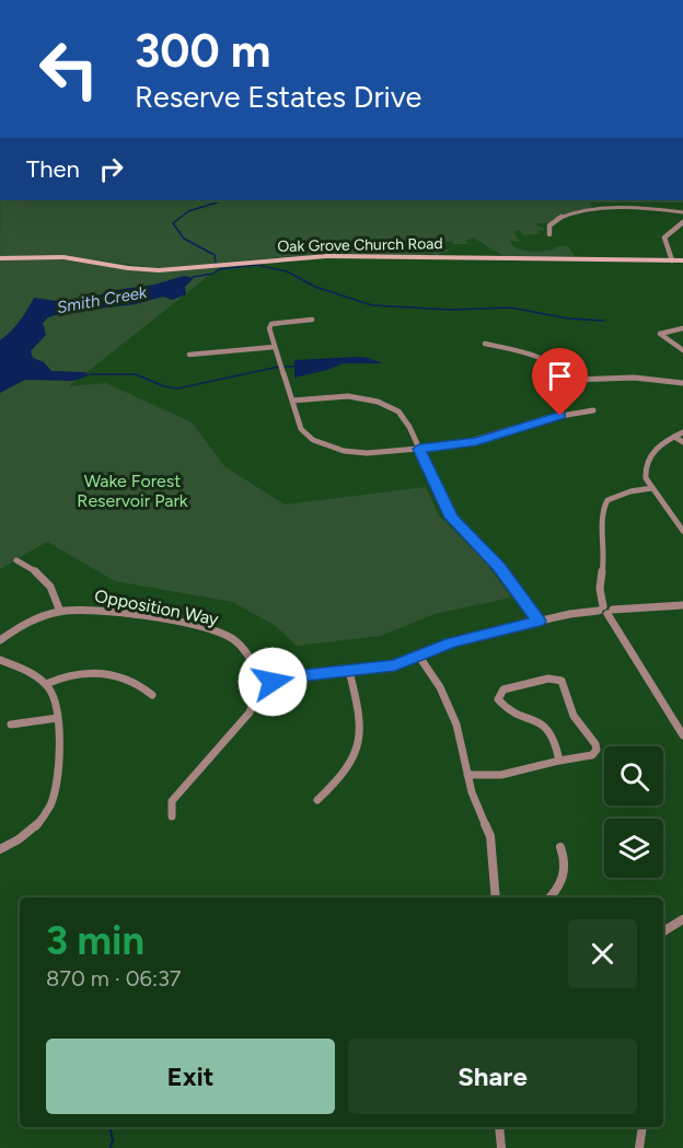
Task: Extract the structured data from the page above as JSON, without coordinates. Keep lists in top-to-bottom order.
{
  "streets": {
    "main road": ["Oak Grove Church Road"],
    "street": ["Opposition Way"]
  },
  "water": ["Smith Creek"],
  "parks": ["Wake Forest Reservoir Park"],
  "page": {
    "turn": ["300 m", "Reserve Estates Drive"],
    "then": "Then",
    "heading": ["3 min", "870 m · 06:37"],
    "buttons": ["Exit", "Share"]
  }
}
